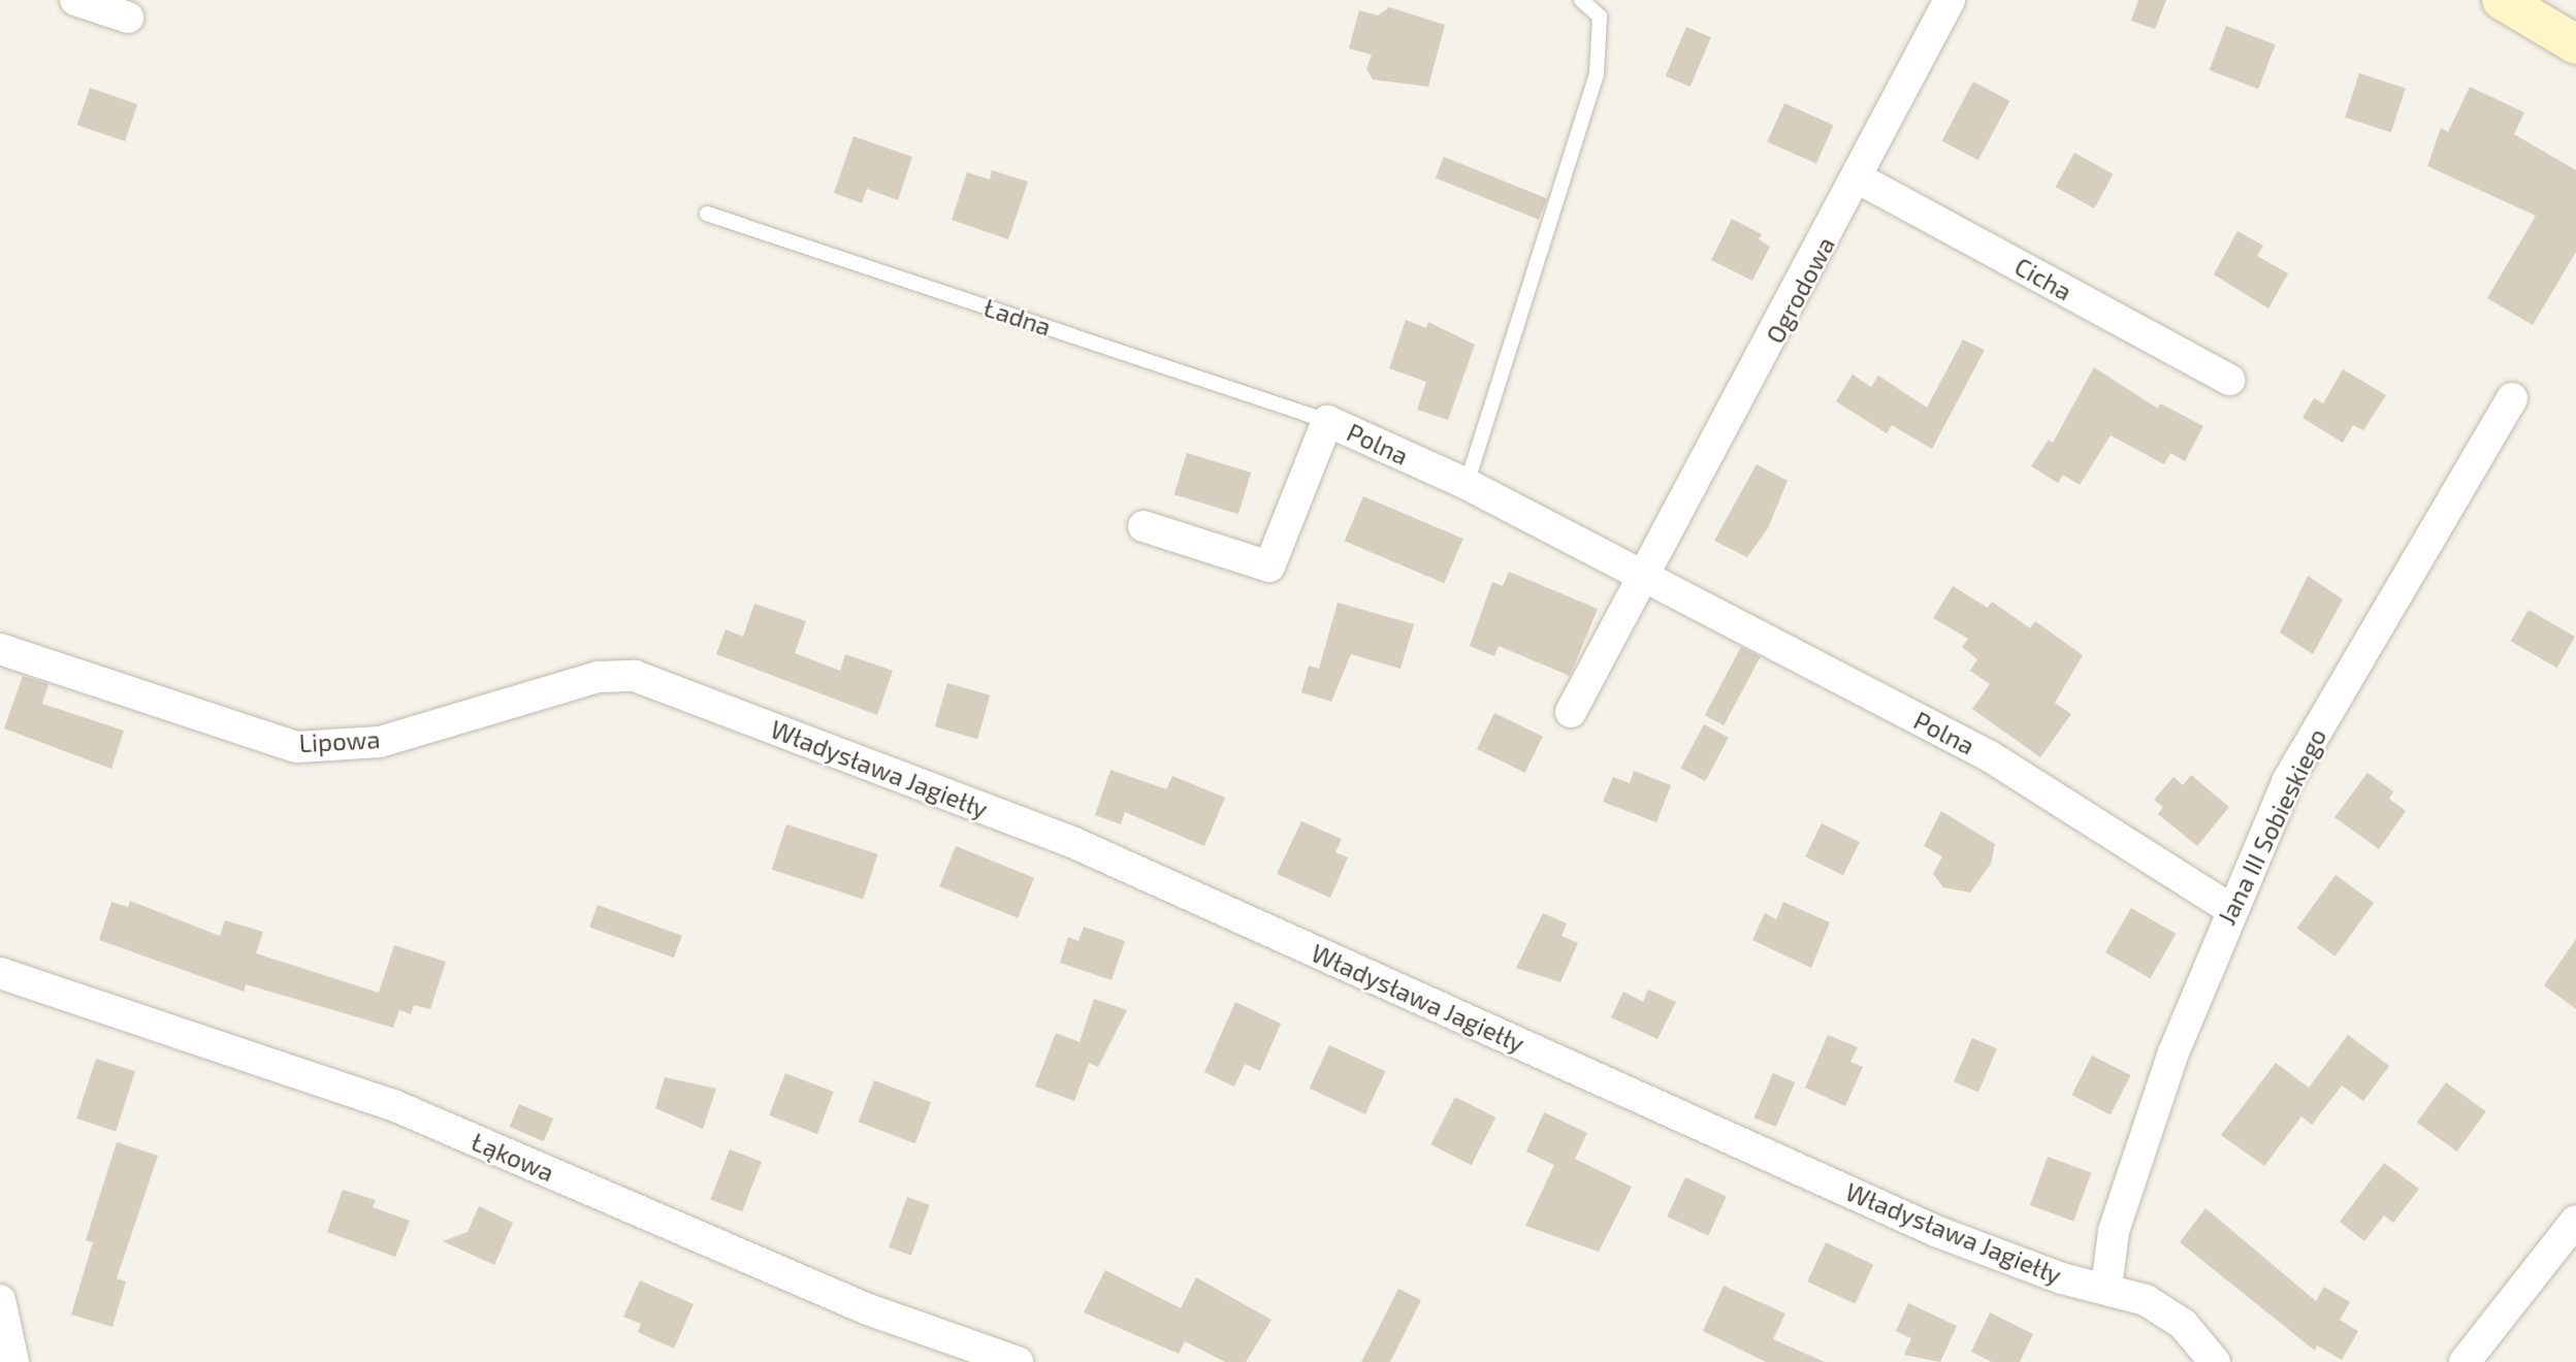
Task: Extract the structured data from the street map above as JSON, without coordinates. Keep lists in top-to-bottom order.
{
  "streets": {
    "street": [
      "Cicha",
      "Ogrodowa",
      "Polna",
      "Lipowa",
      "Władysława Jagiełły",
      "Jana III Sobieskiego",
      "Łąkowa"
    ],
    "lane": ["Ładna"]
  },
  "crossings": [
    ["Cicha", "Ogrodowa"],
    ["Ogrodowa", "Polna"],
    ["Ładna", "Polna"],
    ["Polna", "Jana III Sobieskiego"],
    ["Lipowa", "Władysława Jagiełły"],
    ["Władysława Jagiełły", "Jana III Sobieskiego"]
  ]
}
